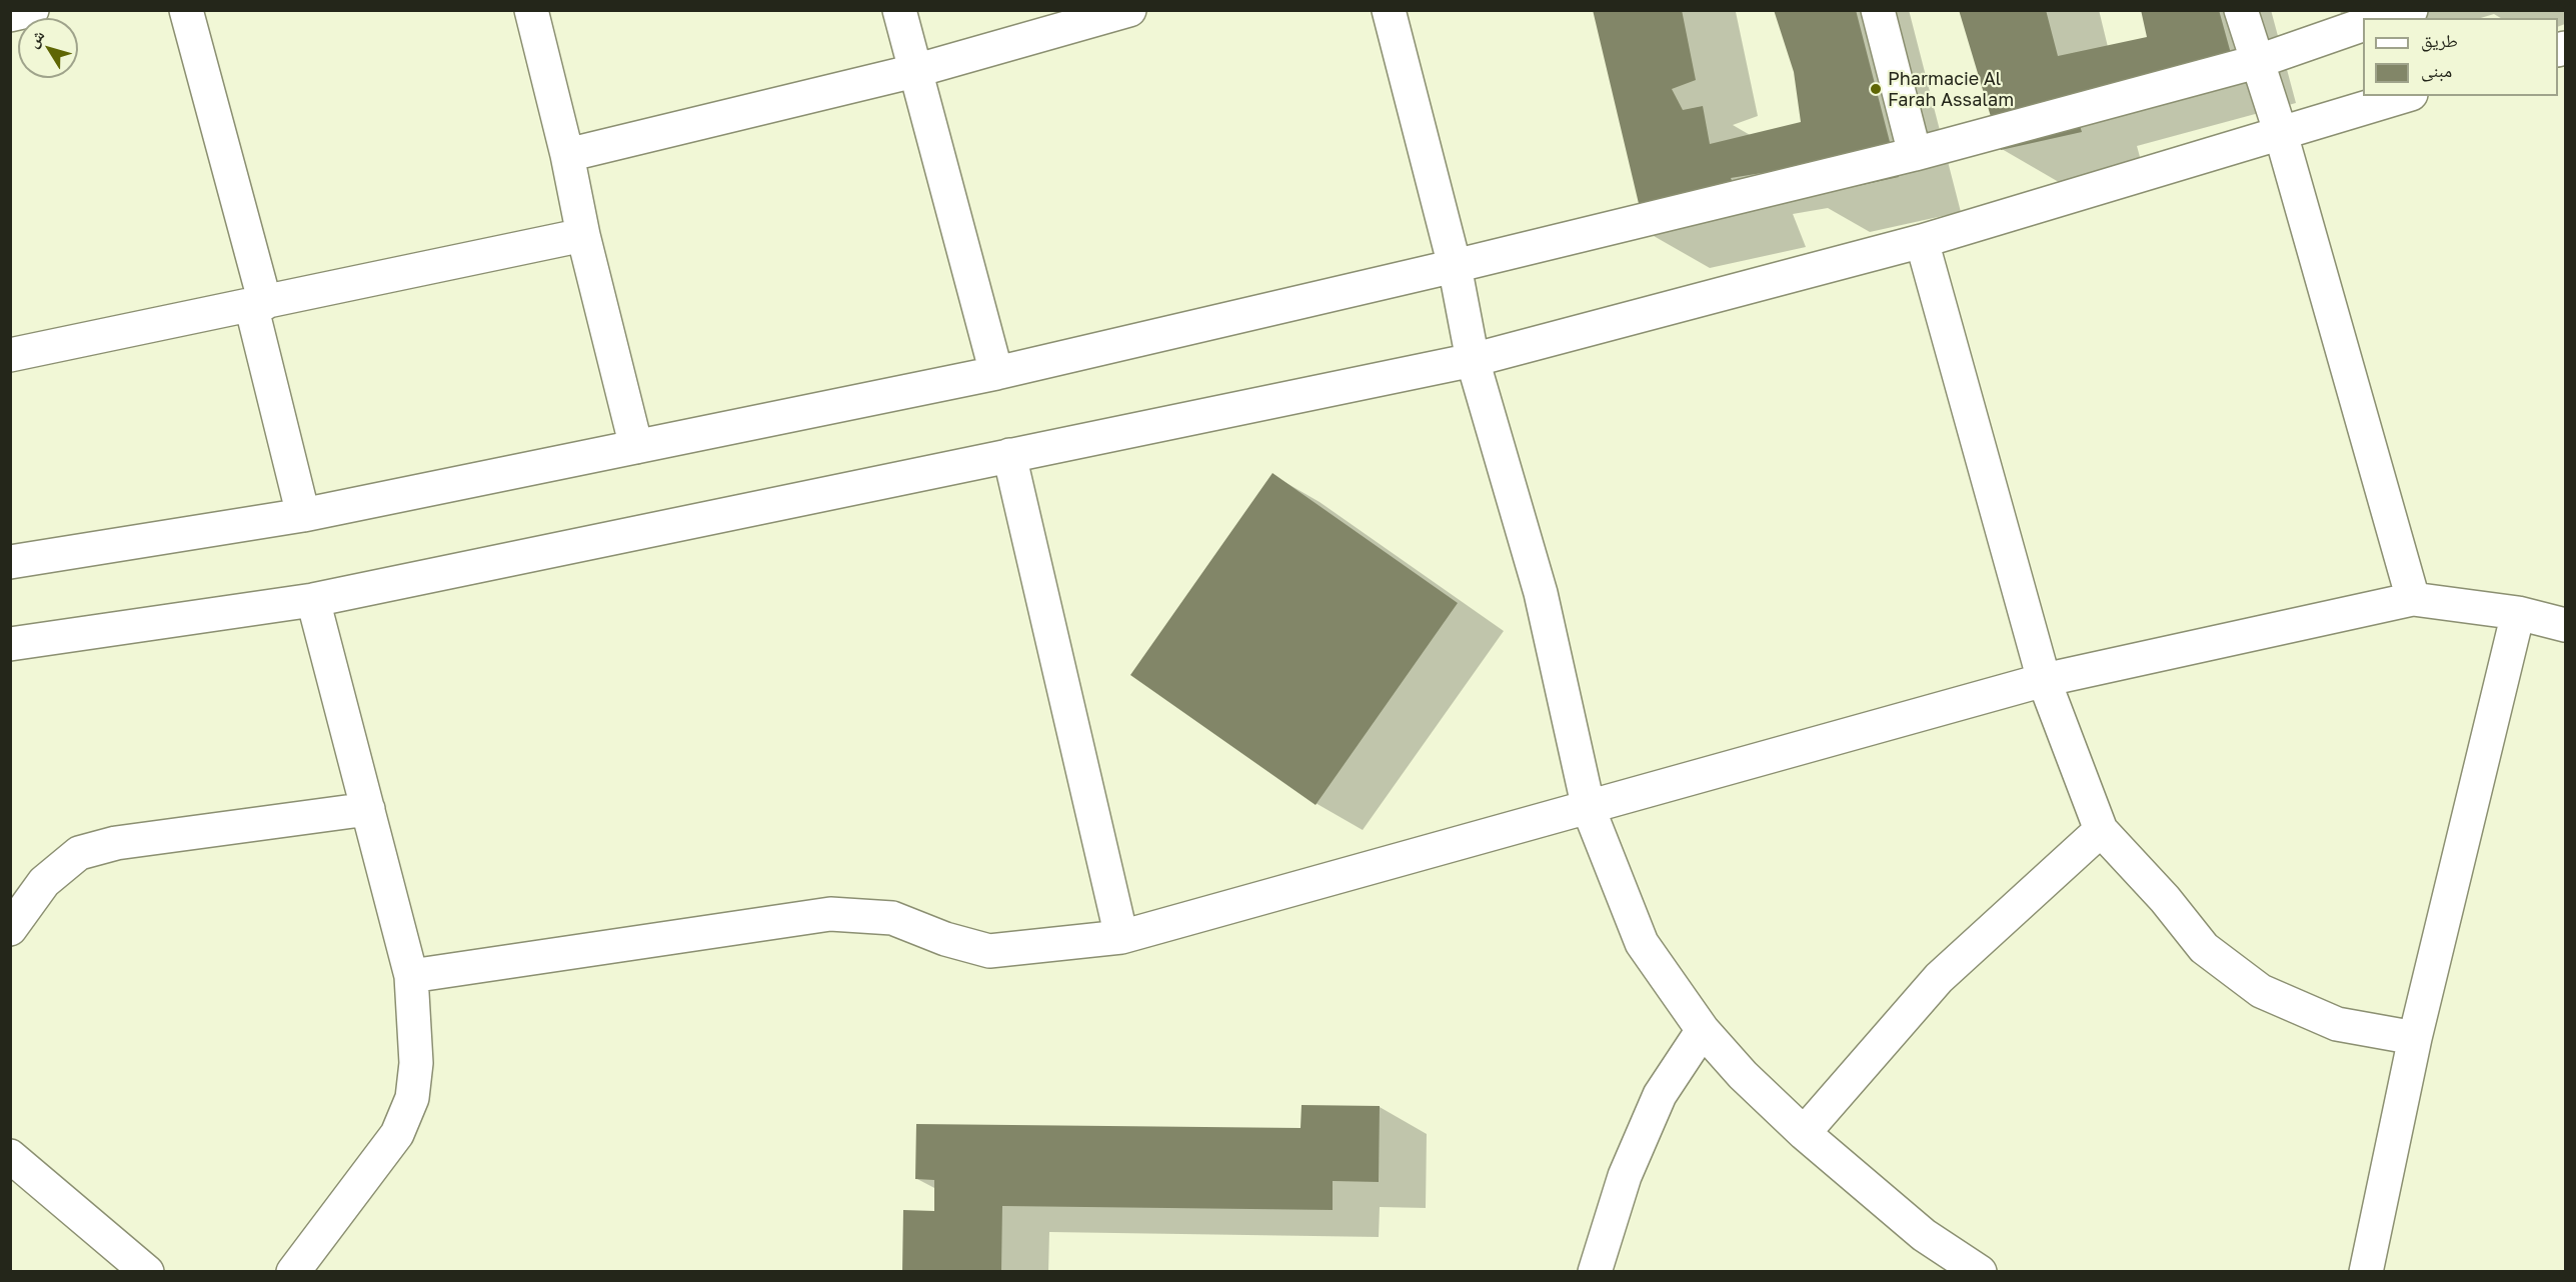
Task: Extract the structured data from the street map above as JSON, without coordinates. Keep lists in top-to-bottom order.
{
  "places": ["Pharmacie Al Farah Assalam"],
  "legend": ["طريق", "مبنى"],
  "north": "top left"
}
